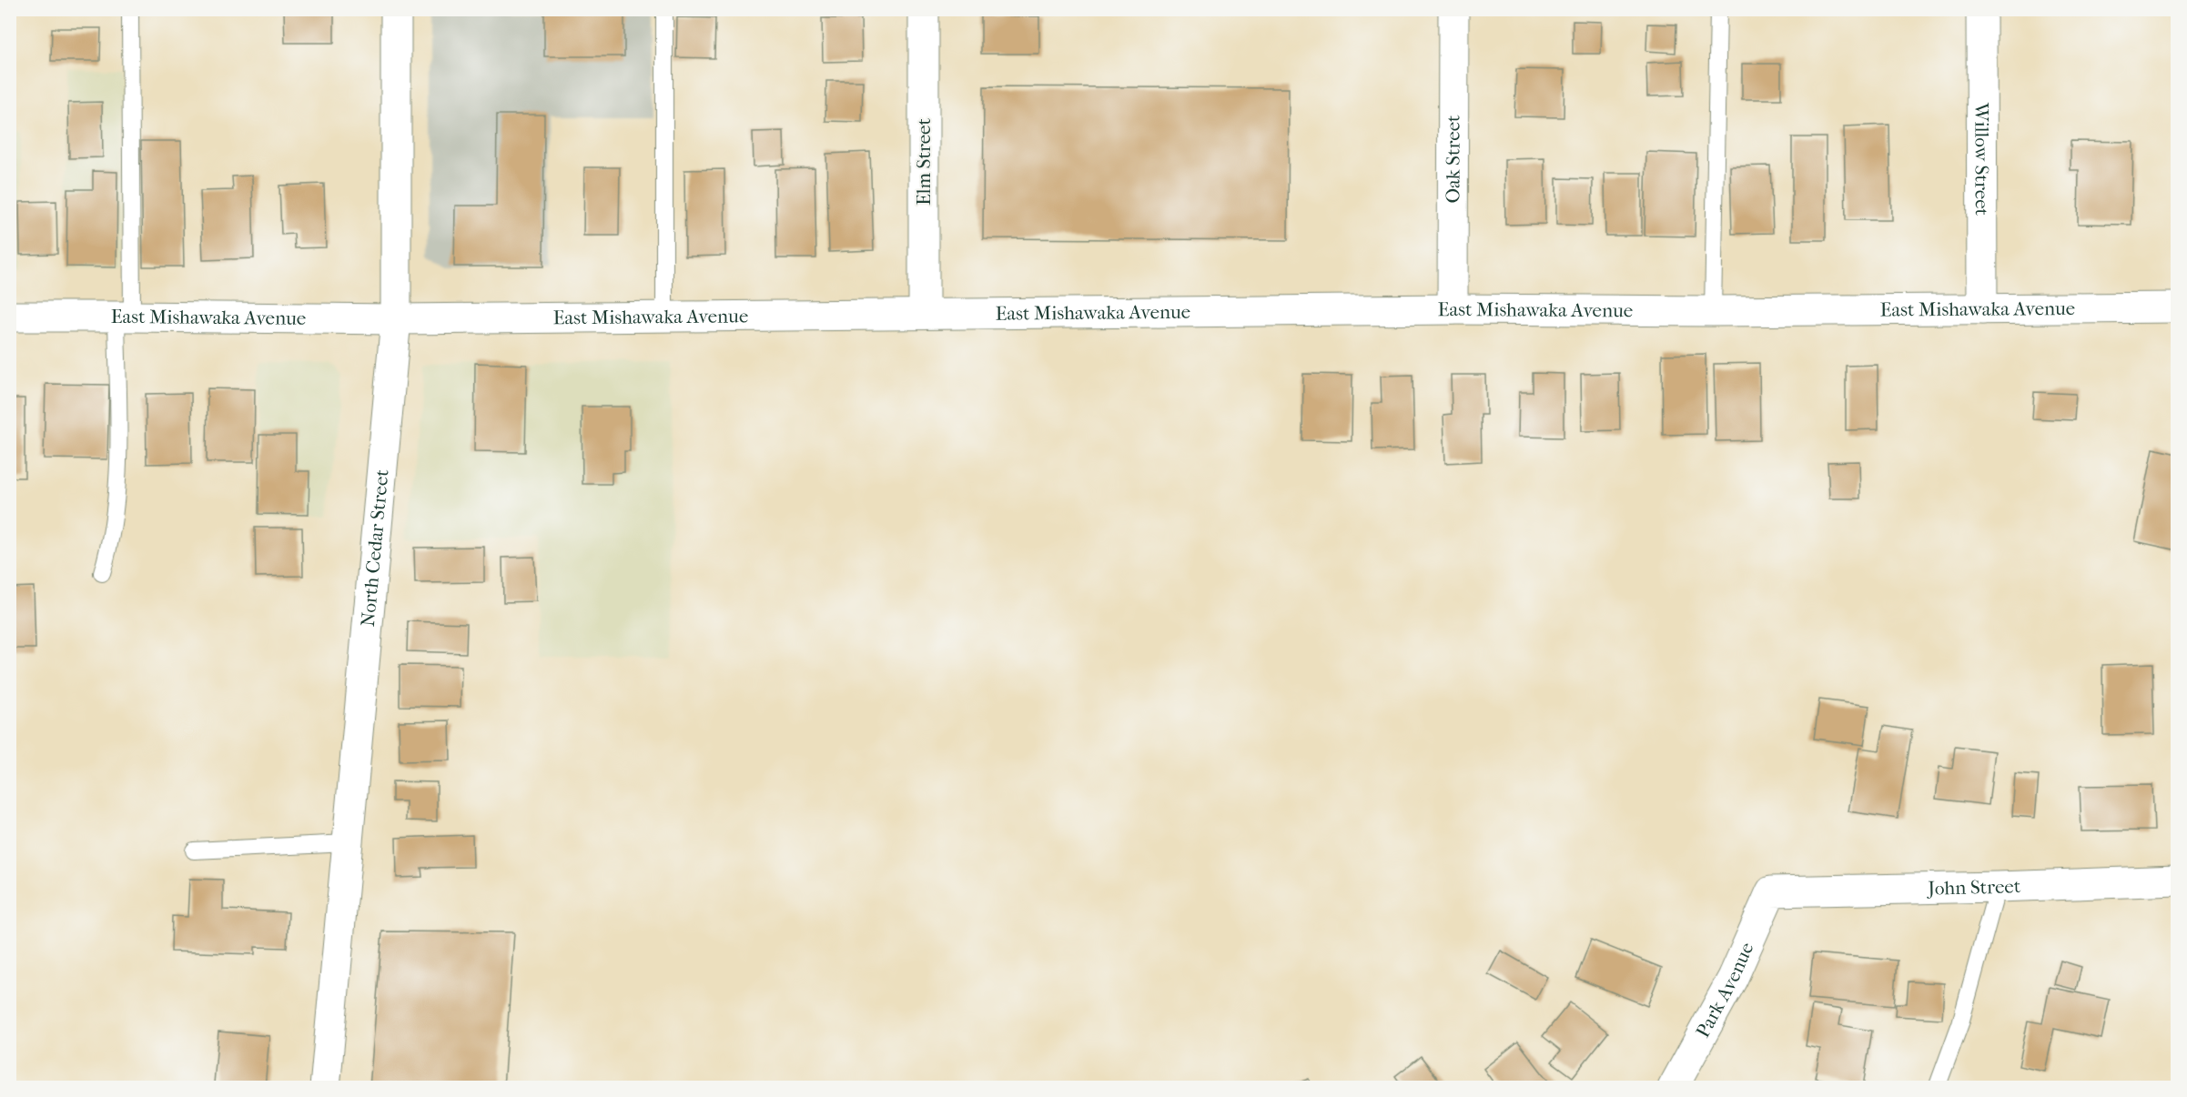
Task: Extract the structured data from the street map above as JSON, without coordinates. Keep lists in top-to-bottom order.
{
  "streets": {
    "street": [
      "Oak Street",
      "Willow Street",
      "Elm Street",
      "East Mishawaka Avenue",
      "North Cedar Street",
      "John Street",
      "Park Avenue"
    ]
  },
  "crossings": [
    ["Oak Street", "East Mishawaka Avenue"],
    ["Willow Street", "East Mishawaka Avenue"],
    ["Elm Street", "East Mishawaka Avenue"],
    ["East Mishawaka Avenue", "North Cedar Street"],
    ["John Street", "Park Avenue"]
  ]
}
